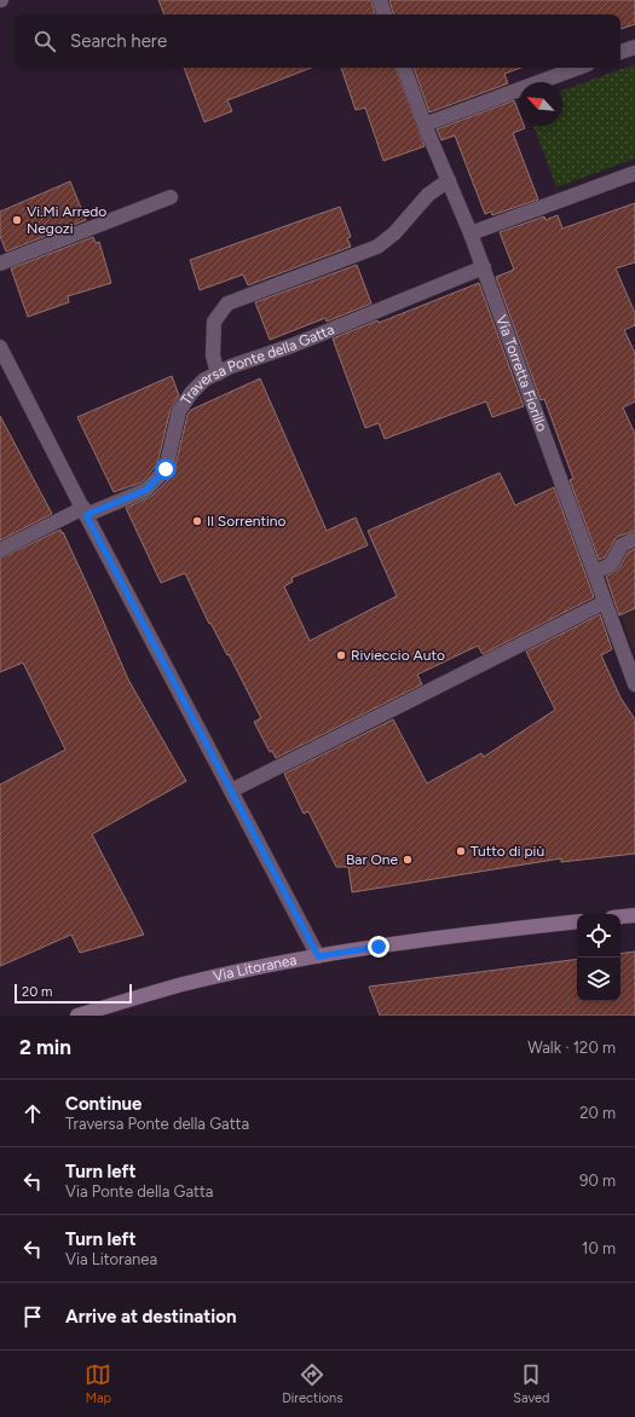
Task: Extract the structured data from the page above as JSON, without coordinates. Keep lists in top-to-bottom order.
{
  "streets": {
    "street": ["Traversa Ponte della Gatta", "Via Torretta Fiorillo", "Via Litoranea"]
  },
  "crossings": [
    ["Traversa Ponte della Gatta", "Via Torretta Fiorillo"]
  ],
  "places": [
    "Vi.Mi Arredo Negozi",
    "Il Sorrentino",
    "Rivieccio Auto",
    "Tutto di più",
    "Bar One"
  ],
  "scale_bar": "20 m",
  "north": "top left",
  "page": {
    "search": "Search here",
    "scale": "20 m",
    "heading": ["2 min", "Walk · 120 m"],
    "list": [
      ["Continue", "Traversa Ponte della Gatta", "20 m"],
      ["Turn left", "Via Ponte della Gatta", "90 m"],
      ["Turn left", "Via Litoranea", "10 m"],
      "Arrive at destination"
    ],
    "nav": ["Map", "Directions", "Saved"]
  }
}
